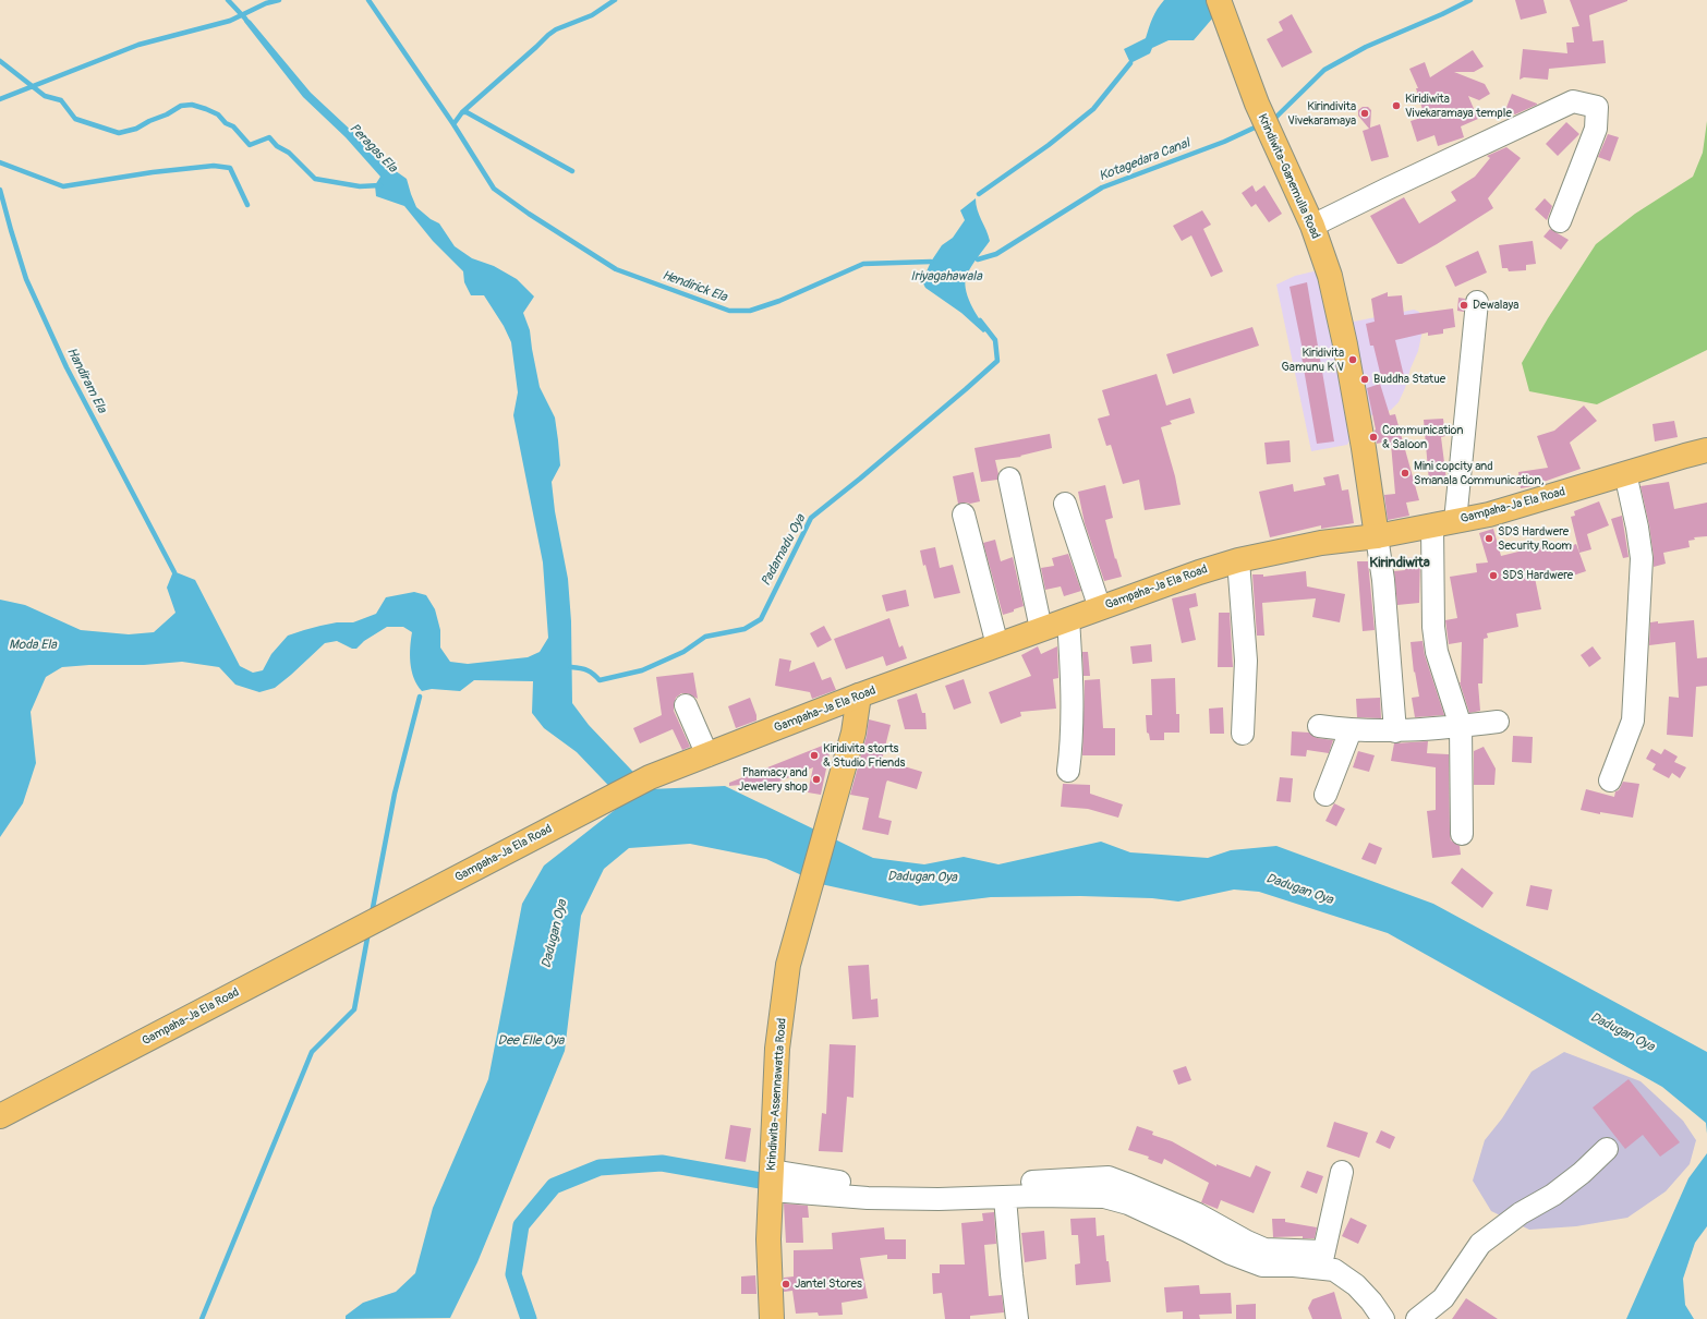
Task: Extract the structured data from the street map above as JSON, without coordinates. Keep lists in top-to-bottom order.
{
  "streets": {
    "main road": ["Krindiwita-Ganemulla Road", "Gampaha-Ja Ela Road", "Krindiwita-Assennawatta Road"]
  },
  "crossings": [
    ["Krindiwita-Ganemulla Road", "Gampaha-Ja Ela Road"],
    ["Gampaha-Ja Ela Road", "Krindiwita-Assennawatta Road"]
  ],
  "districts": ["Kirindiwita"],
  "water": [
    "Peragas Ela",
    "Kotagedara Canal",
    "Iriyagahawala",
    "Hendirick Ela",
    "Handiram Ela",
    "Padamadu Oya",
    "Moda Ela",
    "Dadugan Oya",
    "Dee Elle Oya"
  ],
  "places": [
    "Kiridiwita Vivekaramaya temple",
    "Kirindivita Vivekaramaya",
    "Dewalaya",
    "Kiridivita Gamunu K V",
    "Buddha Statue",
    "Communication & Saloon",
    "Mini copcity and Smanala Communication,",
    "SDS Hardwere Security Room",
    "SDS Hardwere",
    "Kiridivita storts & Studio Friends",
    "Phamacy and Jewelery shop",
    "Jantel Stores"
  ]
}
